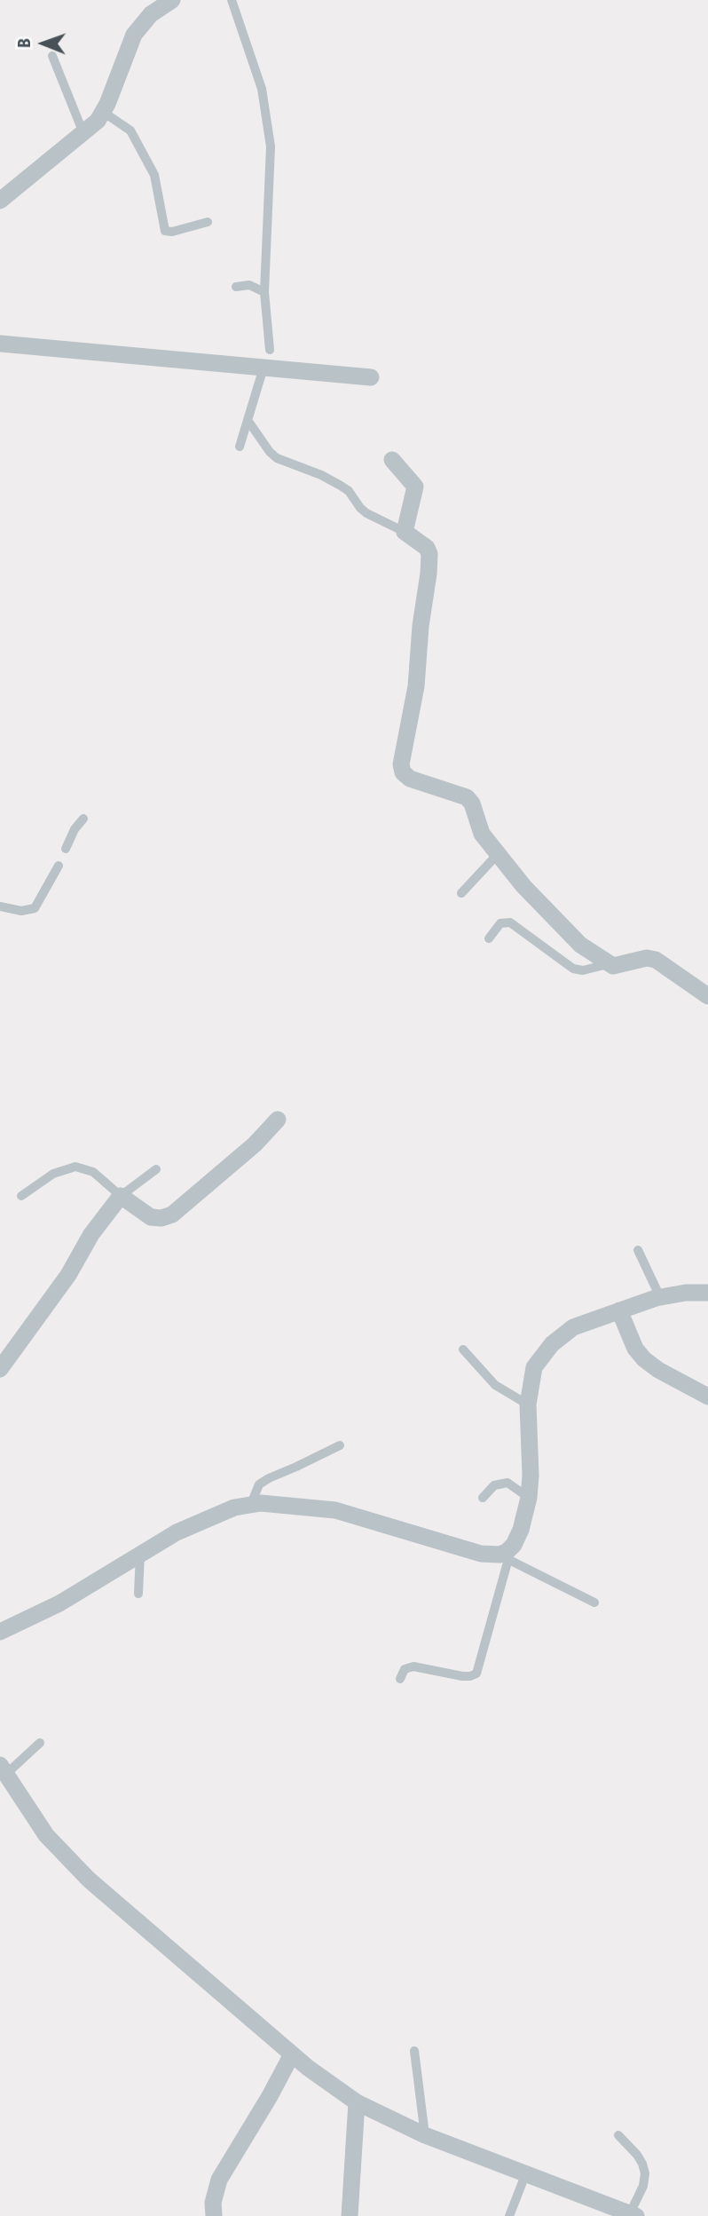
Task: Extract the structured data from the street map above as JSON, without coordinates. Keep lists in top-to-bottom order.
{
  "north": "left"
}
